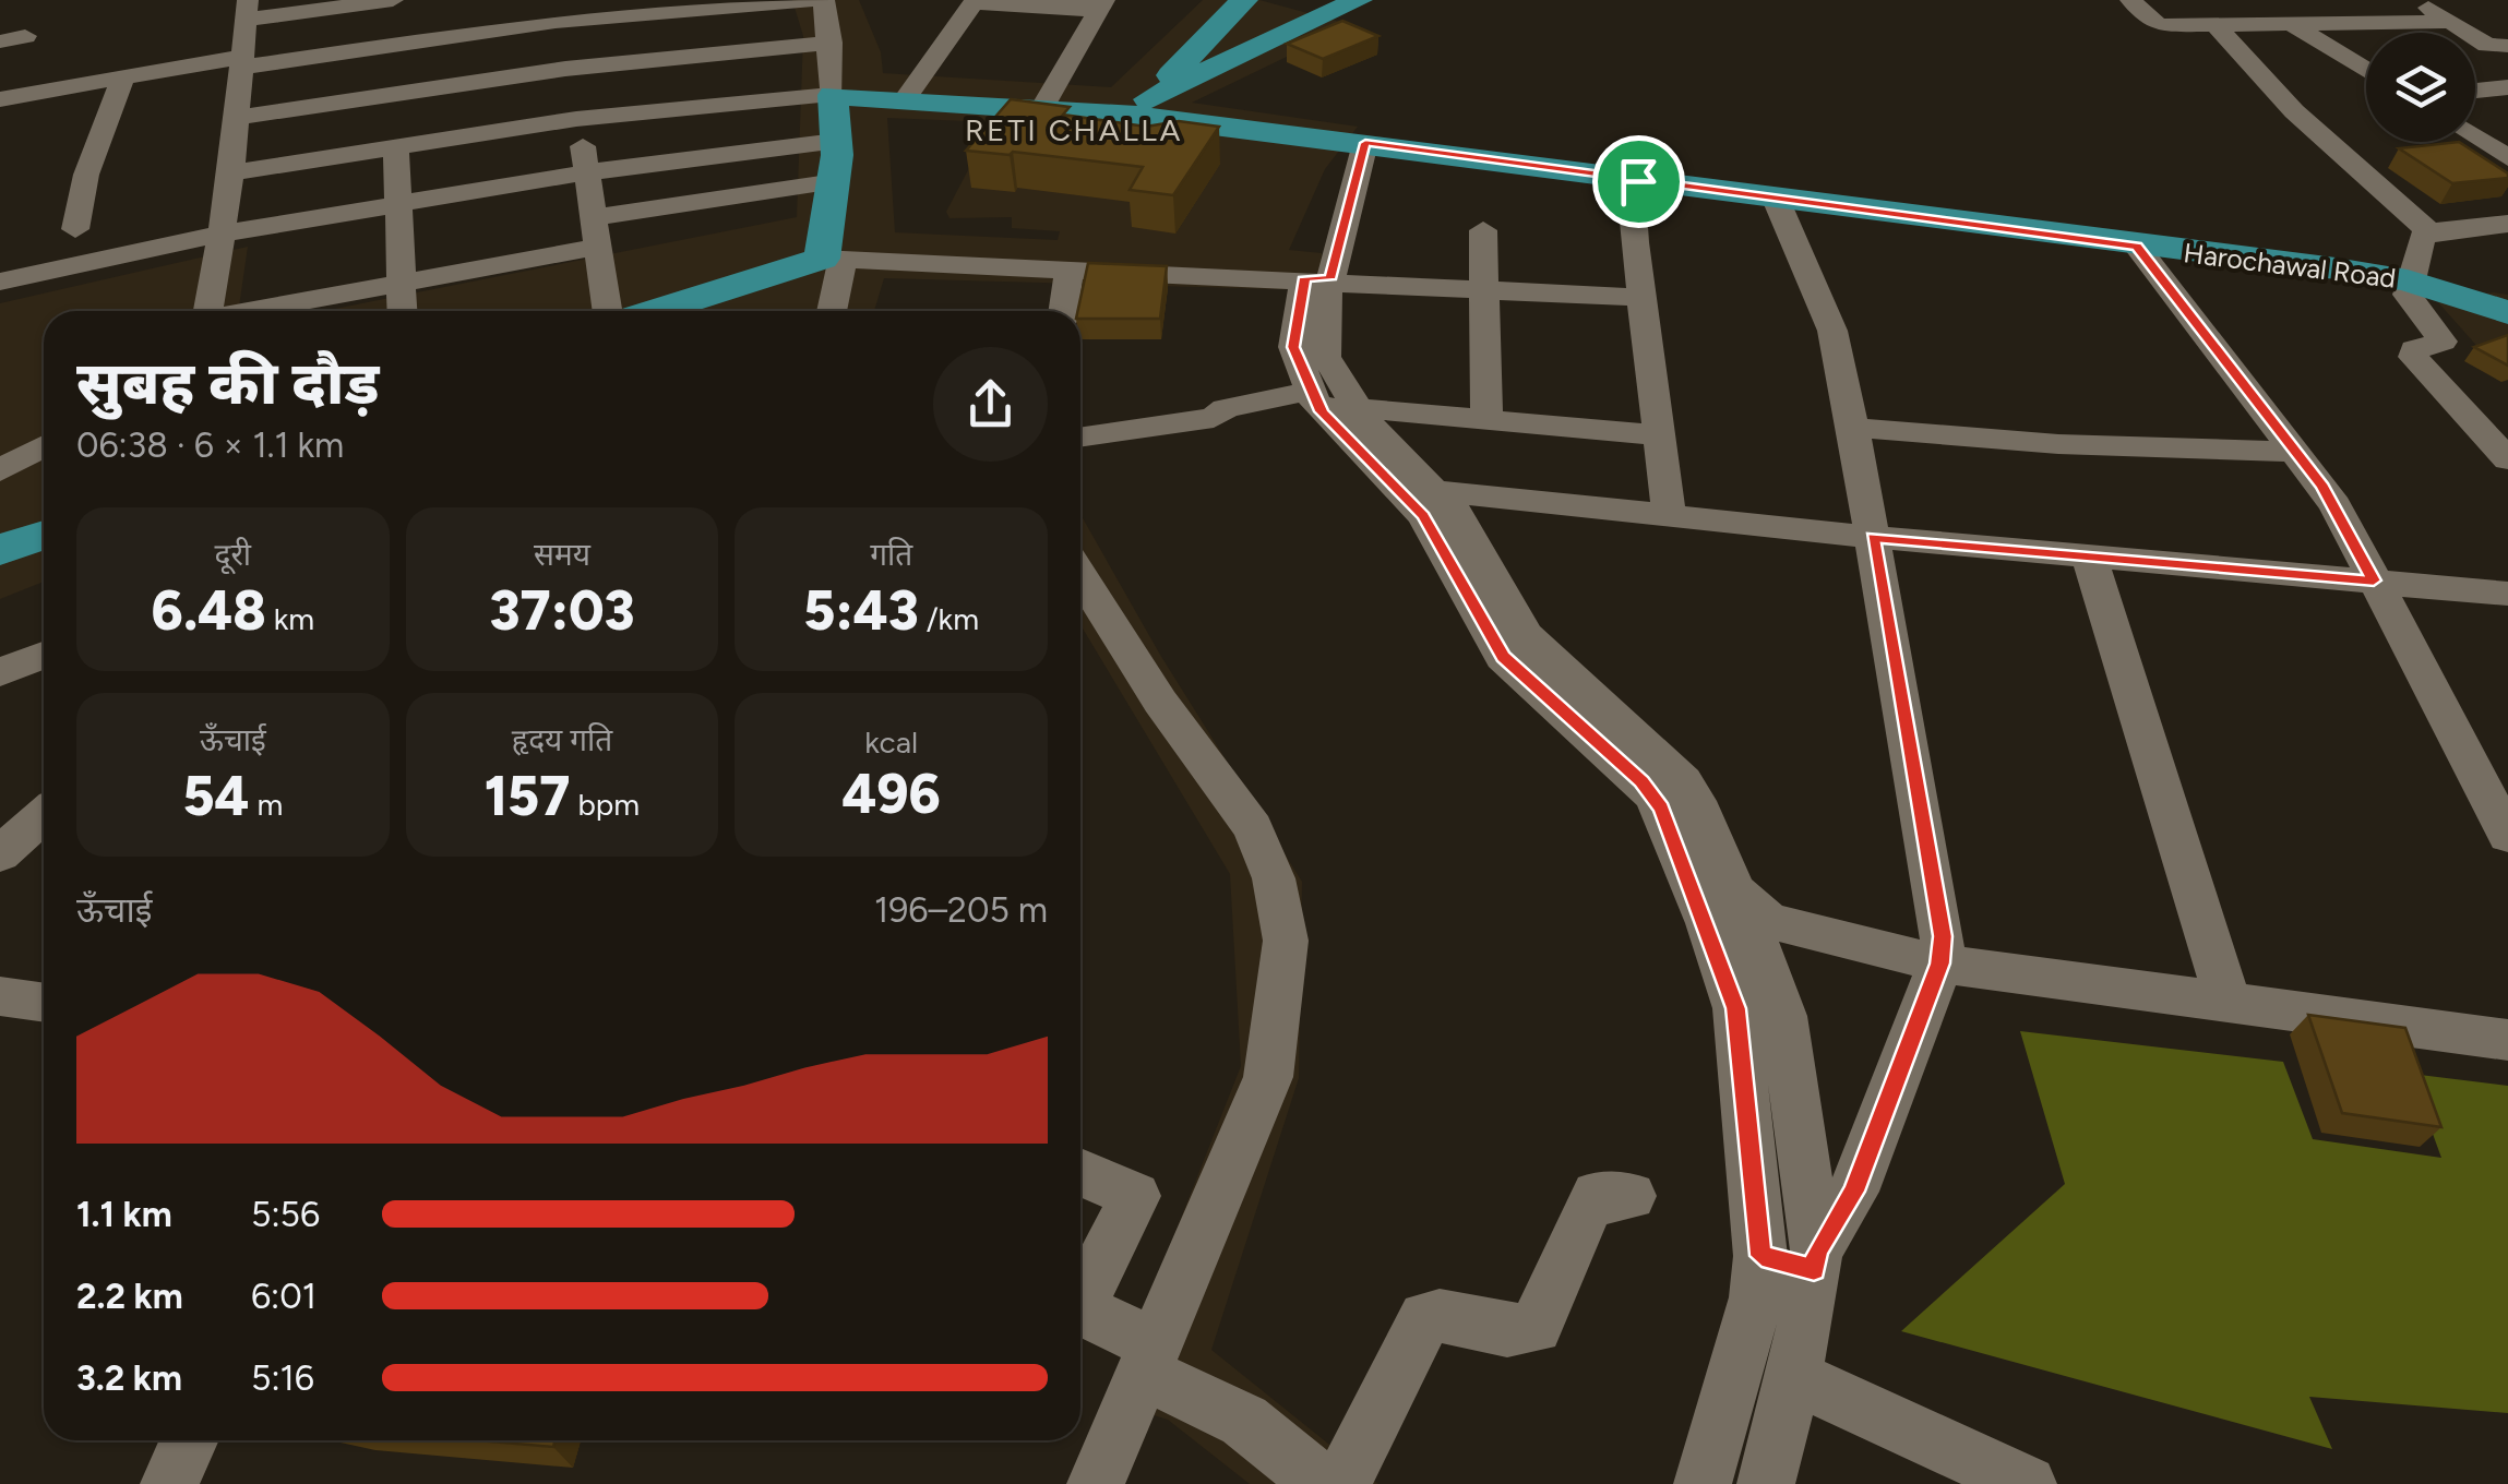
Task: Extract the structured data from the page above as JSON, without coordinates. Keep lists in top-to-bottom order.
{
  "streets": {
    "main road": ["Harochawal Road"]
  },
  "districts": ["RETI CHALLA"],
  "page": {
    "heading": ["सुबह की दौड़", "06:38 · 6 × 1.1 km"],
    "stats": [
      ["दूरी", "6.48 km"],
      ["समय", "37:03"],
      ["गति", "5:43 /km"],
      ["ऊँचाई", "54 m"],
      ["हृदय गति", "157 bpm"],
      ["kcal", "496"]
    ],
    "chart": ["ऊँचाई", "196–205 m"],
    "list": [
      {
        "name": "1.1 km",
        "note": "5:56"
      },
      {
        "name": "2.2 km",
        "note": "6:01"
      },
      {
        "name": "3.2 km",
        "note": "5:16"
      }
    ]
  }
}
